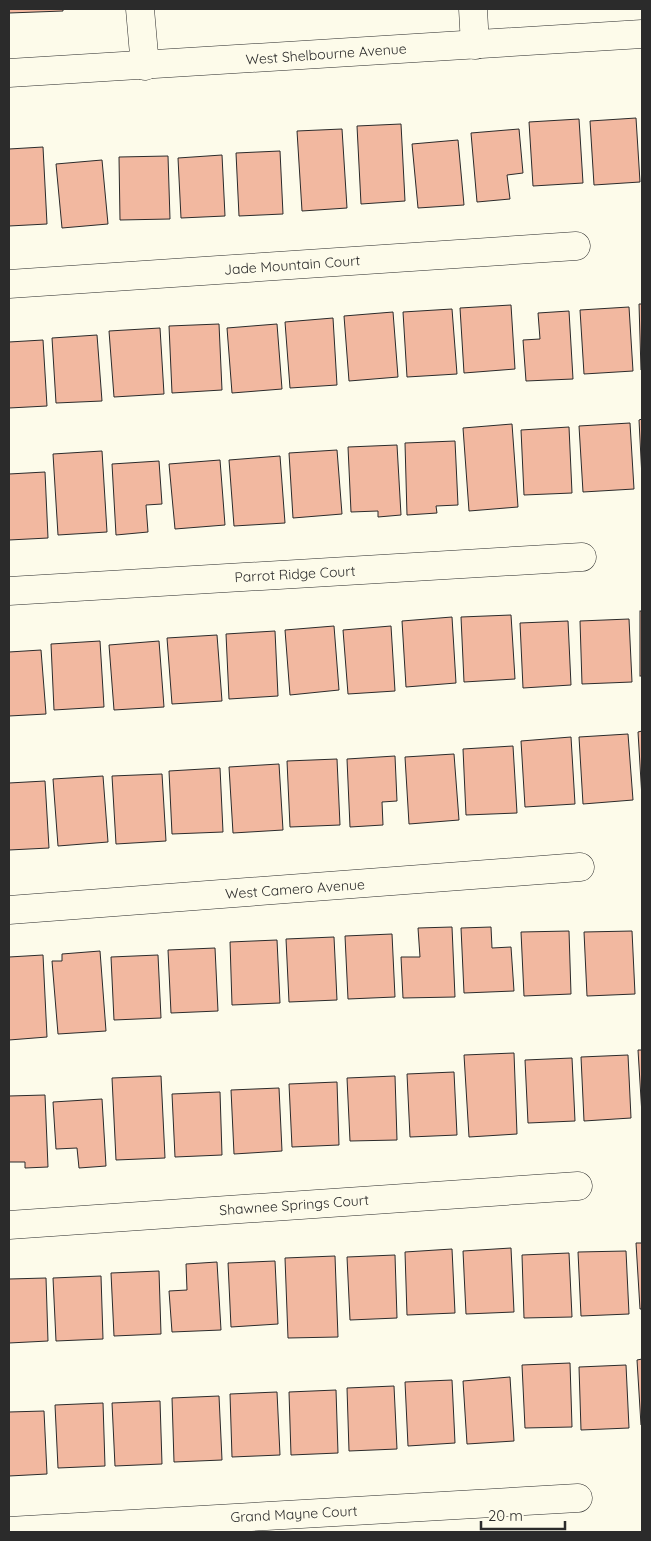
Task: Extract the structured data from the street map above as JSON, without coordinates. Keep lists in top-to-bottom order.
{
  "streets": {
    "street": [
      "West Shelbourne Avenue",
      "Jade Mountain Court",
      "Parrot Ridge Court",
      "West Camero Avenue",
      "Shawnee Springs Court",
      "Grand Mayne Court"
    ]
  },
  "scale_bar": "20 m"
}
